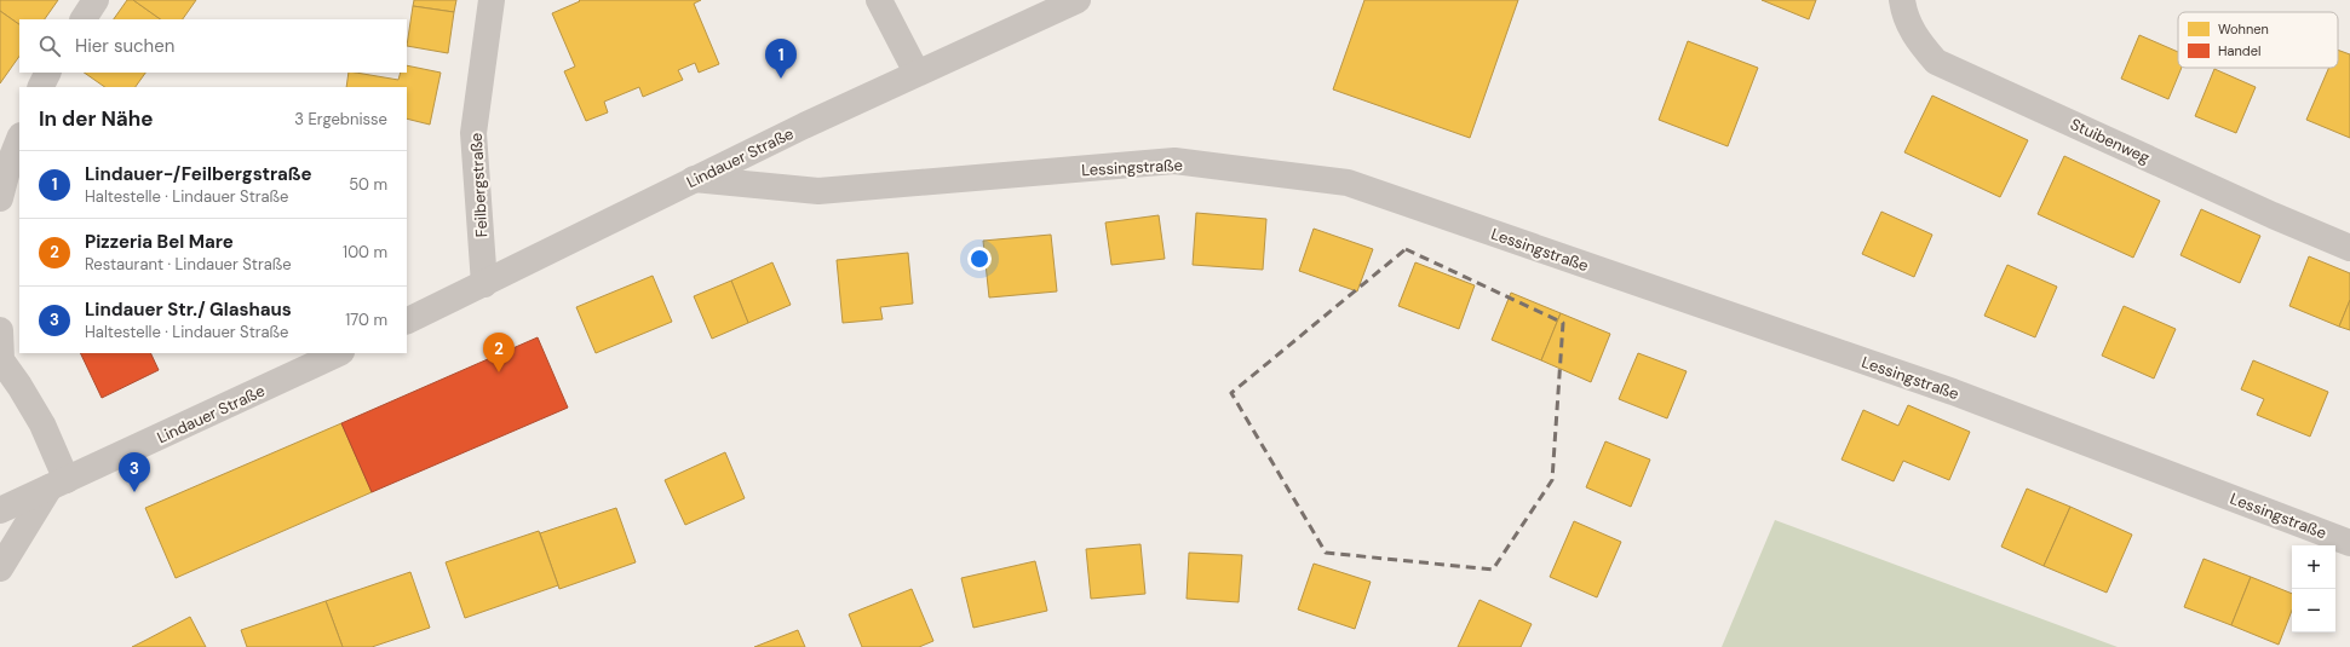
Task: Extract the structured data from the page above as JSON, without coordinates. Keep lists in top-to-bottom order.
{
  "streets": {
    "street": [
      "Stuibenweg",
      "Lindauer Straße",
      "Lessingstraße",
      "Feilbergstraße"
    ]
  },
  "crossings": [
    ["Lindauer Straße", "Lessingstraße"],
    ["Lindauer Straße", "Feilbergstraße"]
  ],
  "legend": ["Wohnen", "Handel"],
  "page": {
    "search": "Hier suchen",
    "pins": ["1", "2", "3"],
    "heading": ["In der Nähe", "3 Ergebnisse"],
    "list": [
      {
        "mark": "1",
        "name": "Lindauer-/Feilbergstraße",
        "note": "Haltestelle · Lindauer Straße",
        "value": "50 m"
      },
      {
        "mark": "2",
        "name": "Pizzeria Bel Mare",
        "note": "Restaurant · Lindauer Straße",
        "value": "100 m"
      },
      {
        "mark": "3",
        "name": "Lindauer Str./ Glashaus",
        "note": "Haltestelle · Lindauer Straße",
        "value": "170 m"
      }
    ],
    "map_buttons": ["+", "−"]
  }
}
